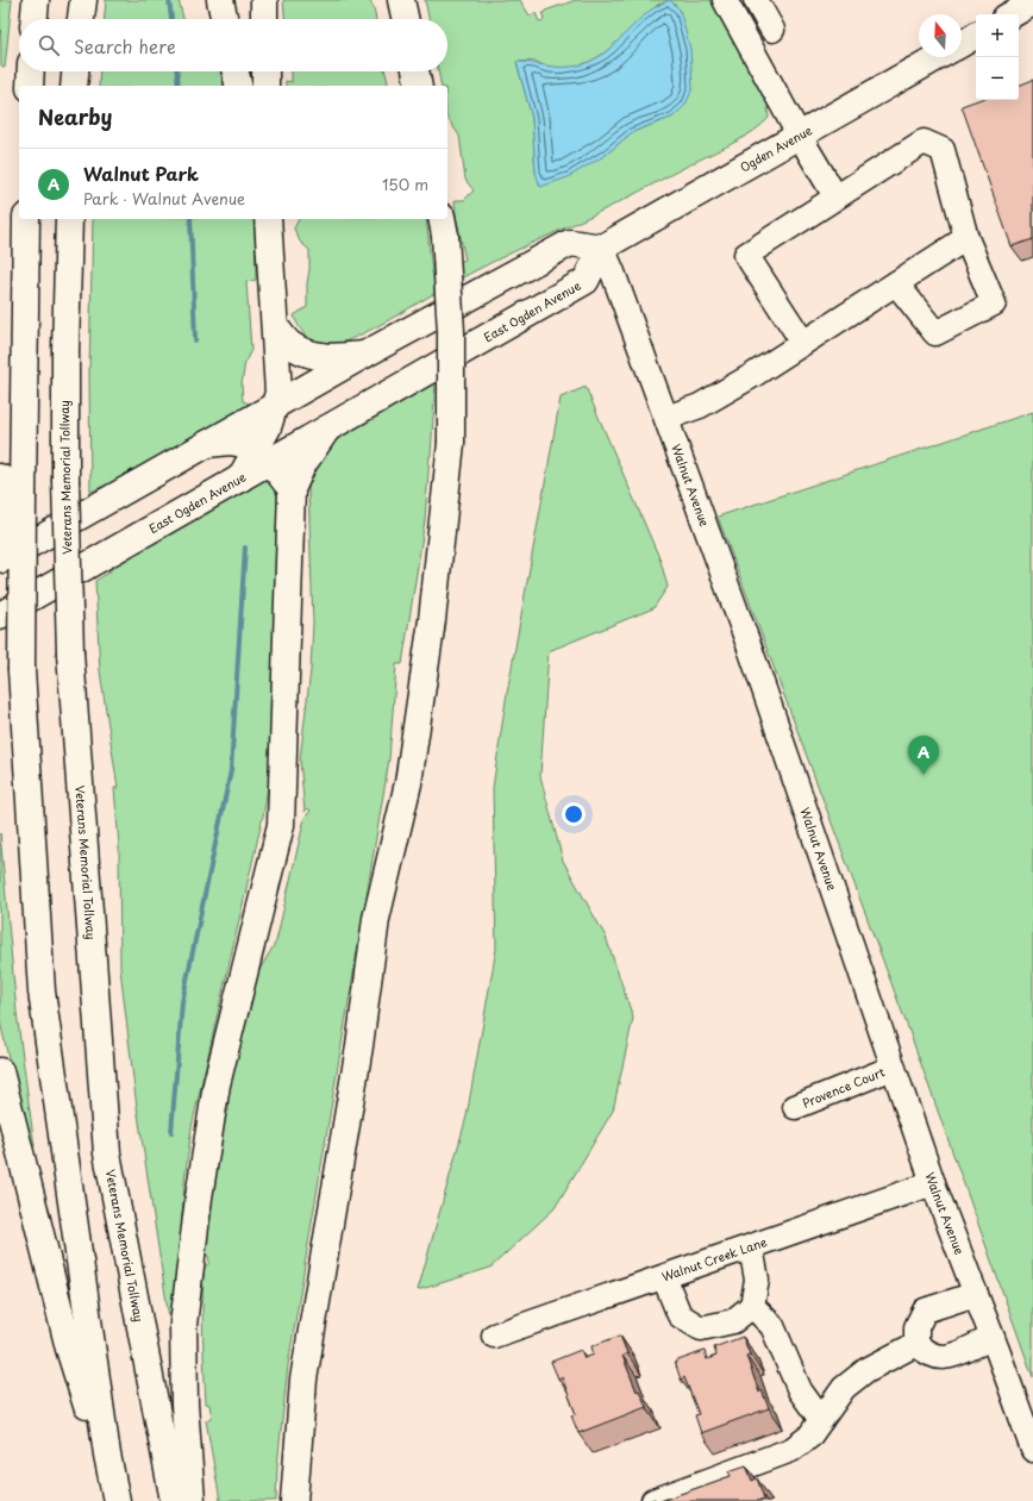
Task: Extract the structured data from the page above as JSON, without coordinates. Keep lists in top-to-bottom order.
{
  "streets": {
    "main road": ["Ogden Avenue", "East Ogden Avenue", "Veterans Memorial Tollway"],
    "street": ["Walnut Avenue", "Provence Court", "Walnut Creek Lane"]
  },
  "crossings": [
    ["Ogden Avenue", "East Ogden Avenue"],
    ["Ogden Avenue", "Walnut Avenue"],
    ["East Ogden Avenue", "Walnut Avenue"],
    ["Walnut Avenue", "Provence Court"],
    ["Walnut Avenue", "Walnut Creek Lane"]
  ],
  "north": "top",
  "page": {
    "map_buttons": ["+", "−"],
    "search": "Search here",
    "heading": "Nearby",
    "list": [
      {
        "mark": "A",
        "name": "Walnut Park",
        "note": "Park · Walnut Avenue",
        "value": "150 m"
      }
    ],
    "pins": "A"
  }
}
